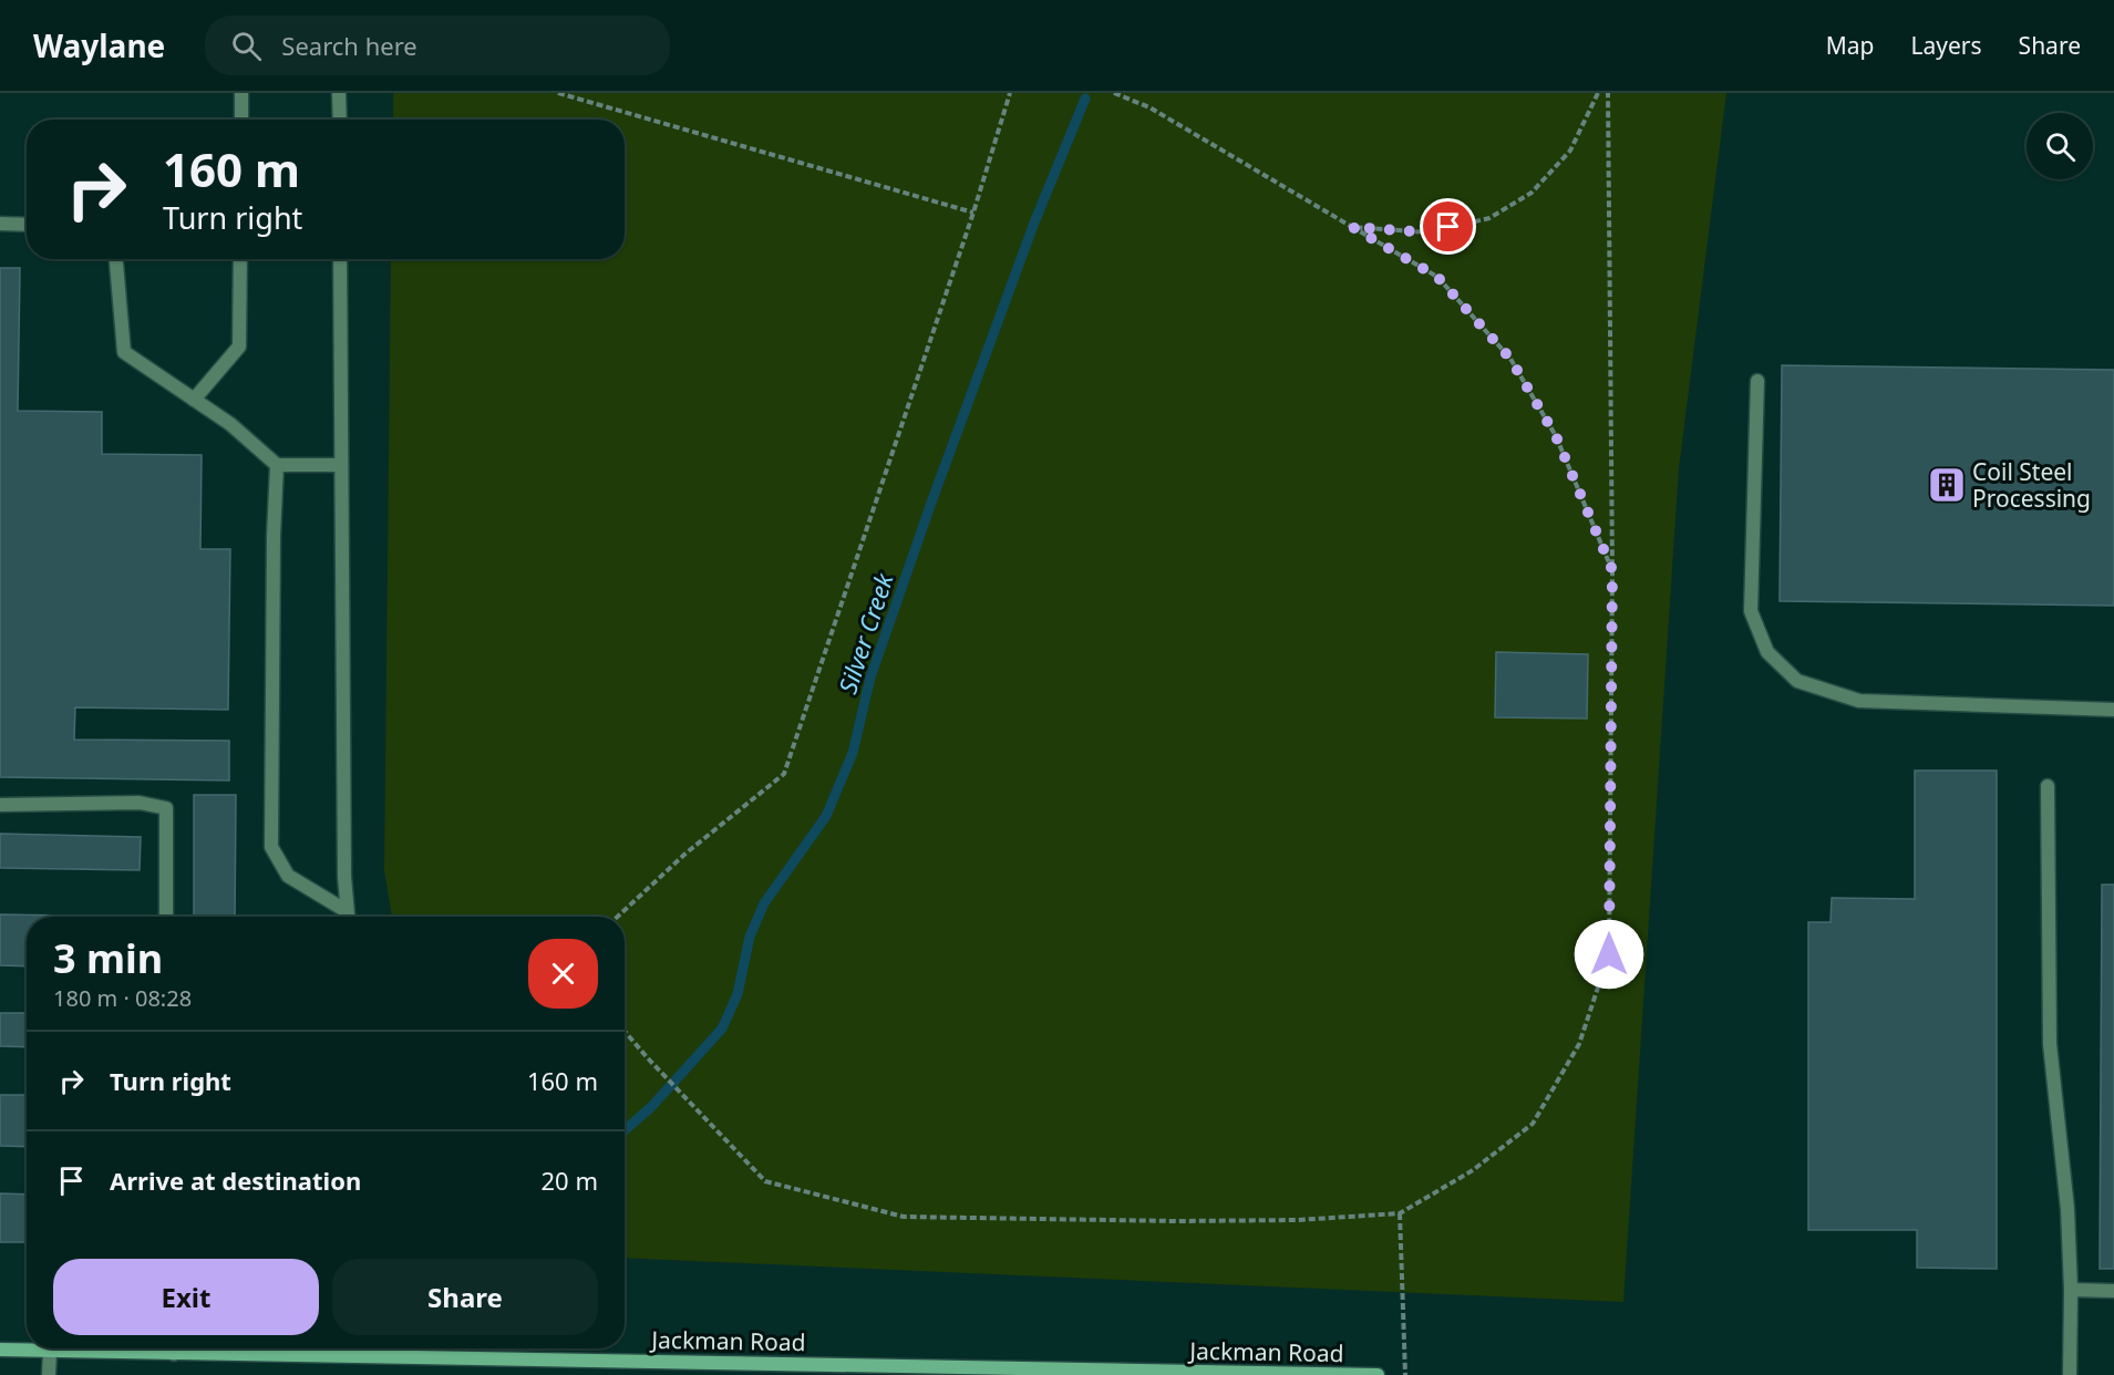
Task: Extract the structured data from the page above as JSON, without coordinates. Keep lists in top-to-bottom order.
{
  "streets": {
    "main road": ["Jackman Road"]
  },
  "water": ["Silver Creek"],
  "places": {
    "building": ["Coil Steel Processing"]
  },
  "page": {
    "header": "Waylane",
    "search": "Search here",
    "nav": ["Map", "Layers", "Share"],
    "turn": ["160 m", "Turn right"],
    "heading": ["3 min", "180 m · 08:28"],
    "list": [
      {
        "name": "Turn right",
        "value": "160 m"
      },
      {
        "name": "Arrive at destination",
        "value": "20 m"
      }
    ],
    "buttons": ["Exit", "Share"]
  }
}
